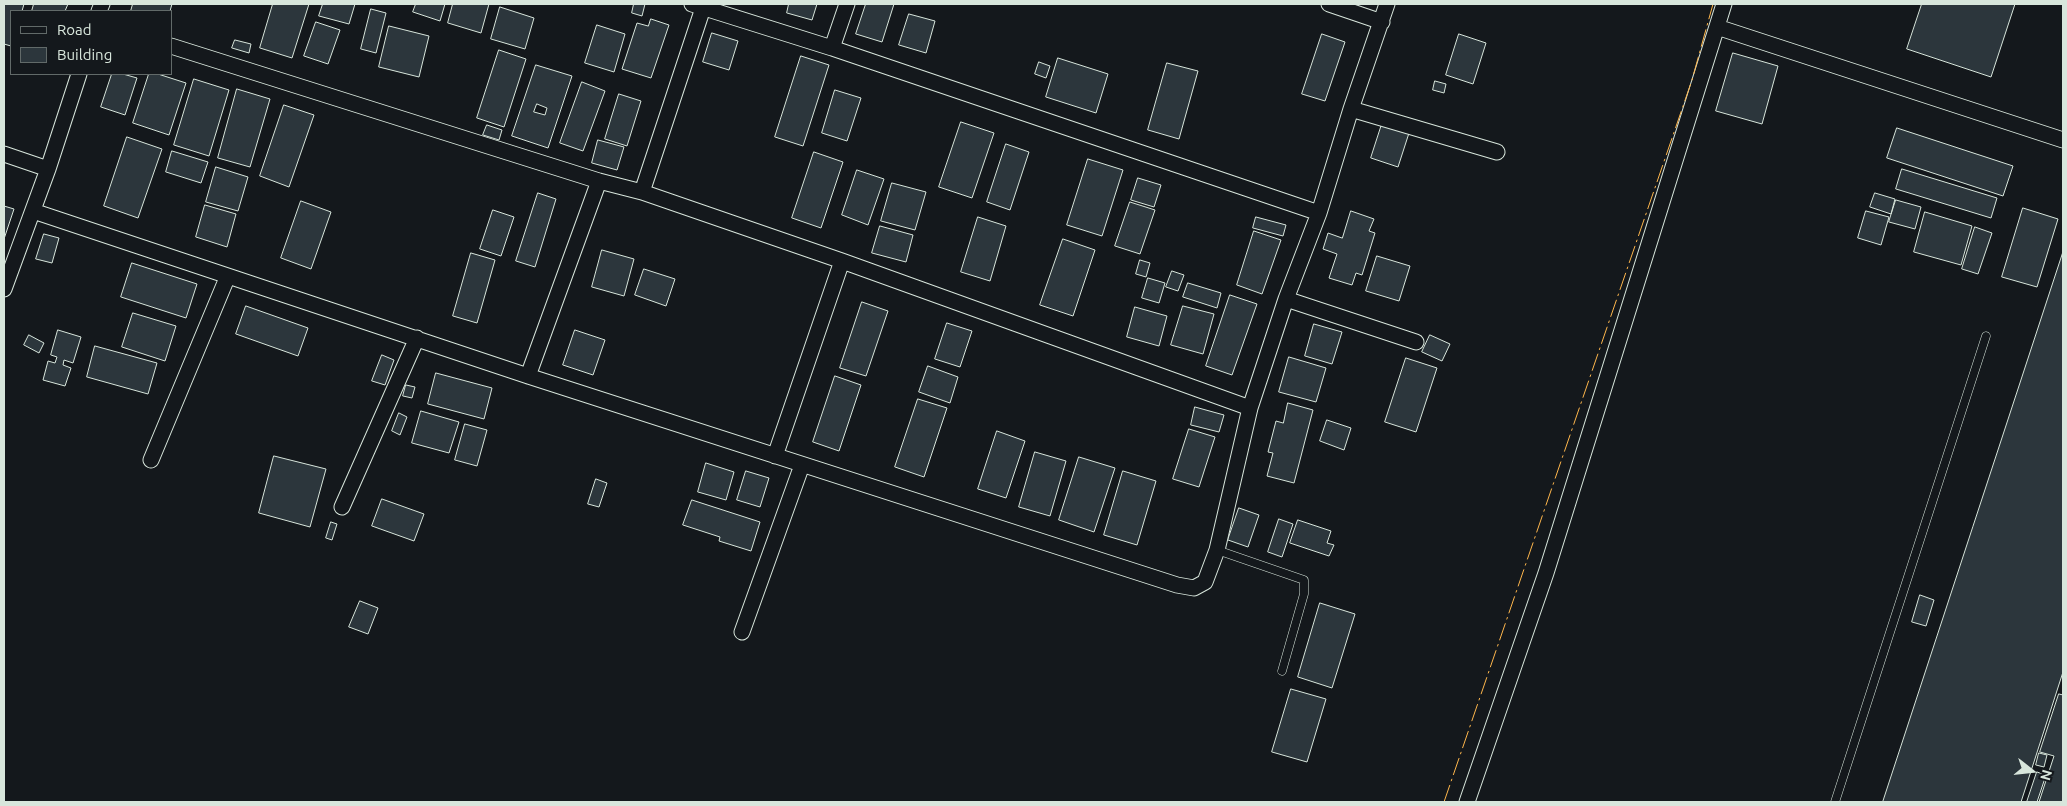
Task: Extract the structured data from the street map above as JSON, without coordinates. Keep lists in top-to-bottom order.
{
  "legend": ["Road", "Building"],
  "north": "right"
}
